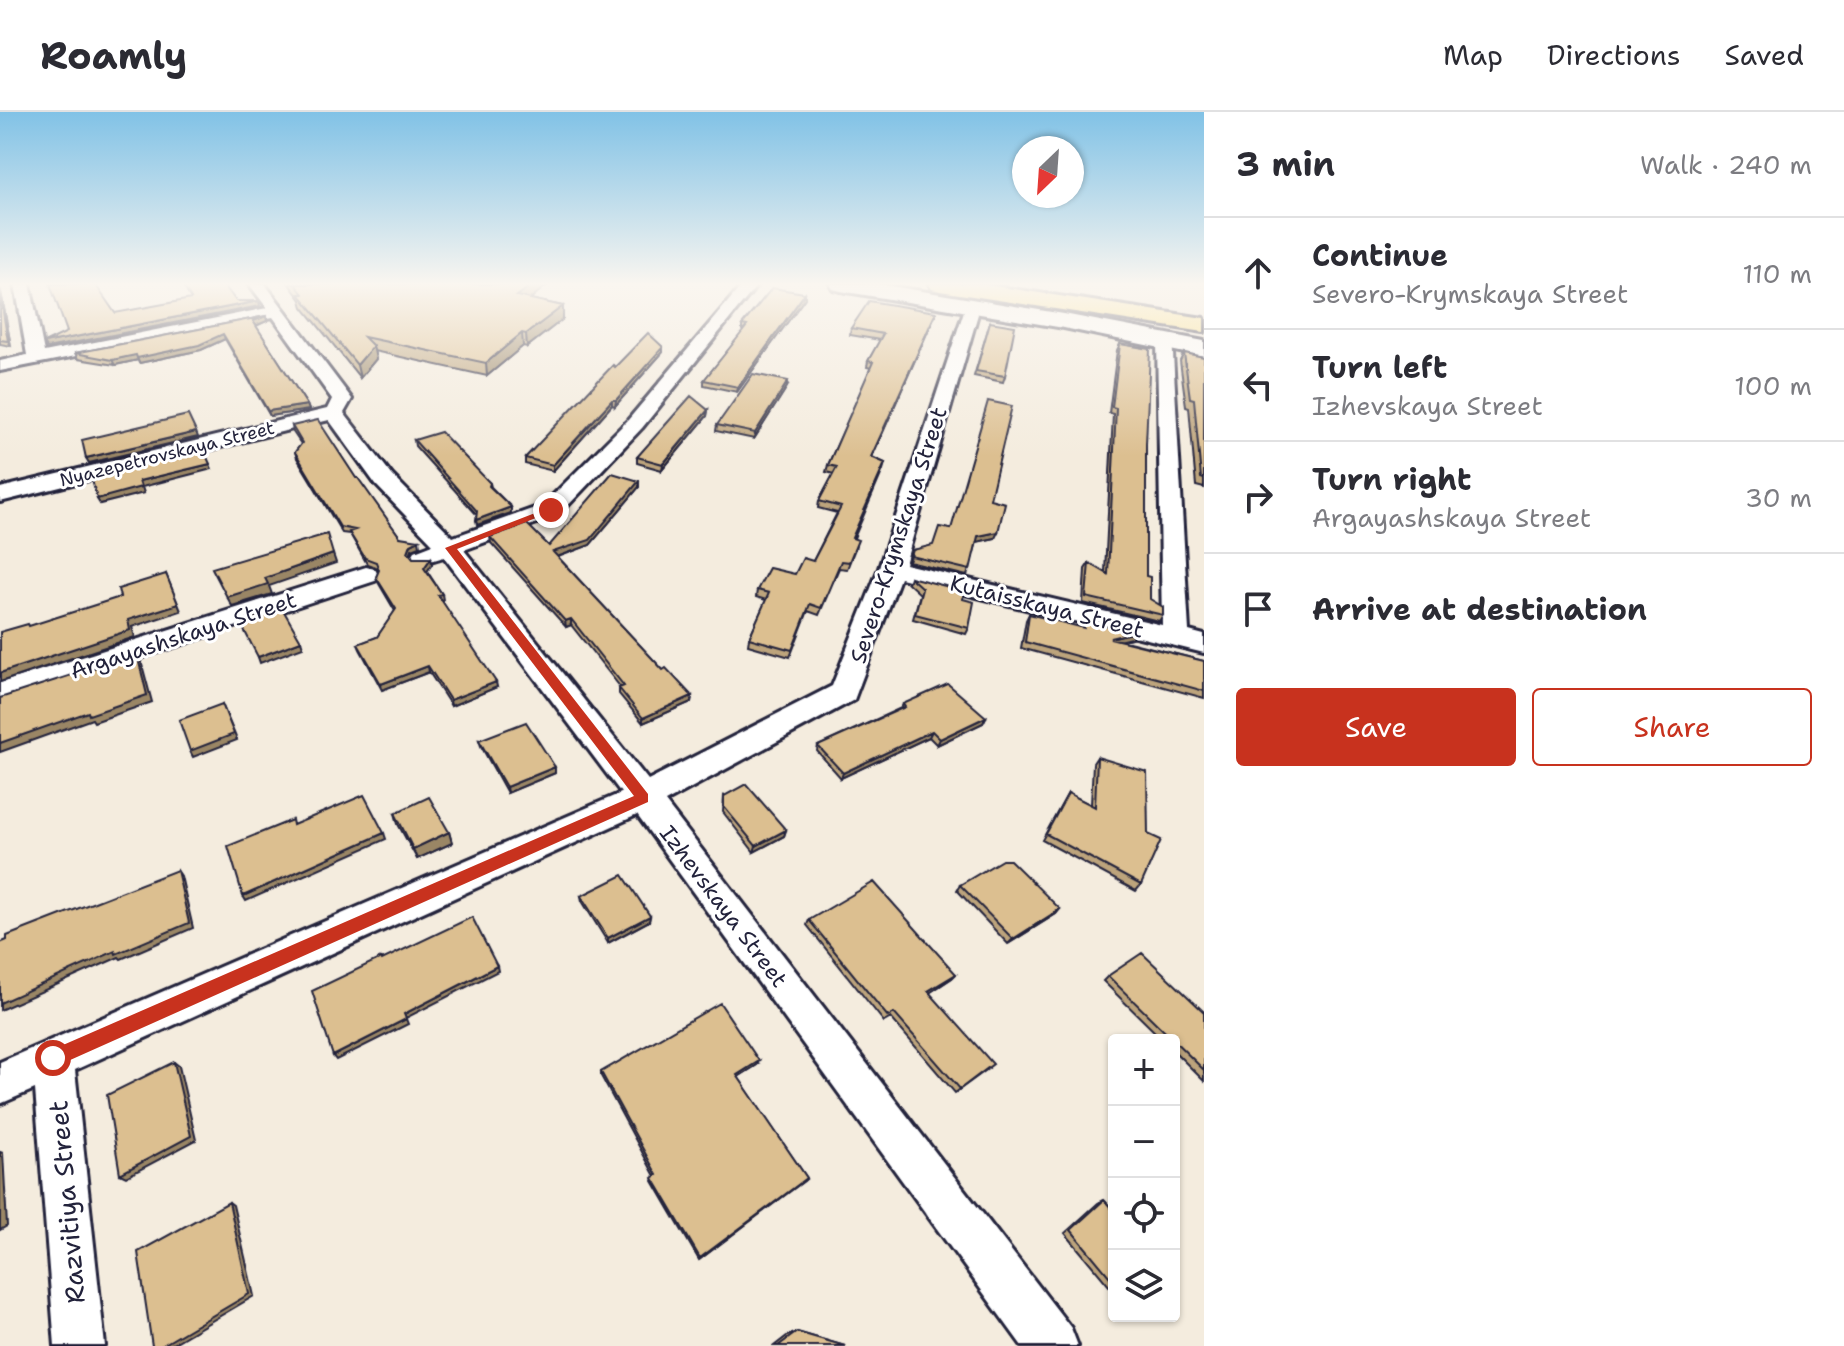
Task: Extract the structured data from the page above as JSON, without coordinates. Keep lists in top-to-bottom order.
{
  "streets": {
    "street": [
      "Nyazepetrovskaya Street",
      "Severo-Krymskaya Street",
      "Kutaisskaya Street",
      "Argayashskaya Street",
      "Izhevskaya Street",
      "Razvitiya Street"
    ]
  },
  "crossings": [
    ["Nyazepetrovskaya Street", "Izhevskaya Street"],
    ["Severo-Krymskaya Street", "Kutaisskaya Street"],
    ["Severo-Krymskaya Street", "Izhevskaya Street"],
    ["Severo-Krymskaya Street", "Razvitiya Street"]
  ],
  "north": "bottom left",
  "page": {
    "header": "Roamly",
    "nav": ["Map", "Directions", "Saved"],
    "heading": ["3 min", "Walk · 240 m"],
    "list": [
      ["Continue", "Severo-Krymskaya Street", "110 m"],
      ["Turn left", "Izhevskaya Street", "100 m"],
      ["Turn right", "Argayashskaya Street", "30 m"],
      "Arrive at destination"
    ],
    "buttons": ["Save", "Share"],
    "map_buttons": ["+", "−"]
  }
}
